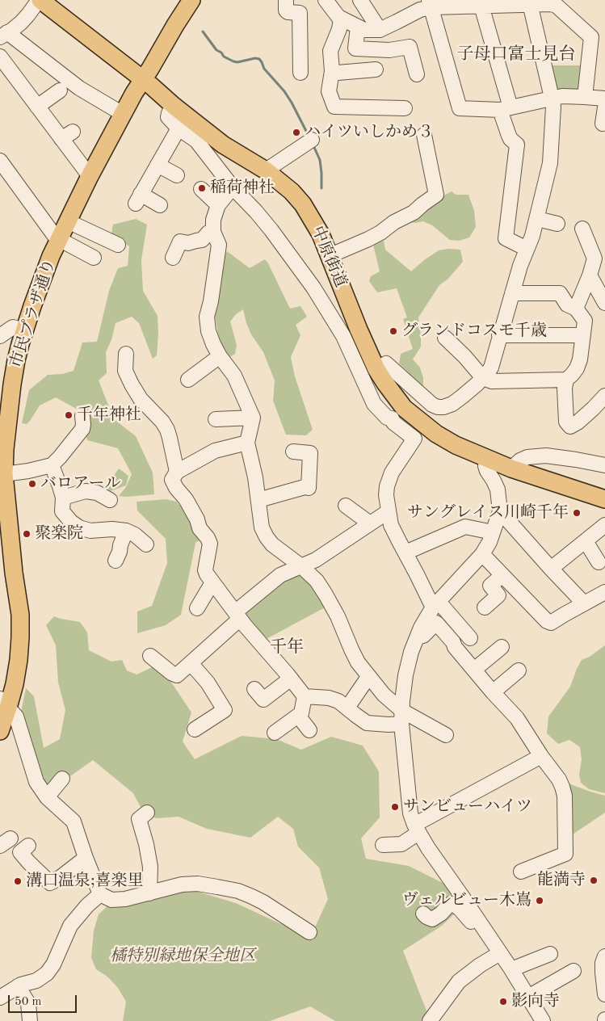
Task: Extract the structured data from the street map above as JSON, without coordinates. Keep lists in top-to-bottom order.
{
  "streets": {
    "main road": ["中原街道", "市民プラザ通り"]
  },
  "crossings": [
    ["中原街道", "市民プラザ通り"]
  ],
  "districts": ["子母口富士見台", "千年"],
  "parks": ["橘特別緑地保全地区"],
  "places": [
    "ハイツいしかめ３",
    "稲荷神社",
    "グランドコスモ千歳",
    "千年神社",
    "バロアール",
    "サングレイス川崎千年",
    "聚楽院",
    "サンビューハイツ",
    "能満寺",
    "溝口温泉;喜楽里",
    "ヴェルビュー木嶌",
    "影向寺"
  ],
  "scale_bar": "50 m"
}
